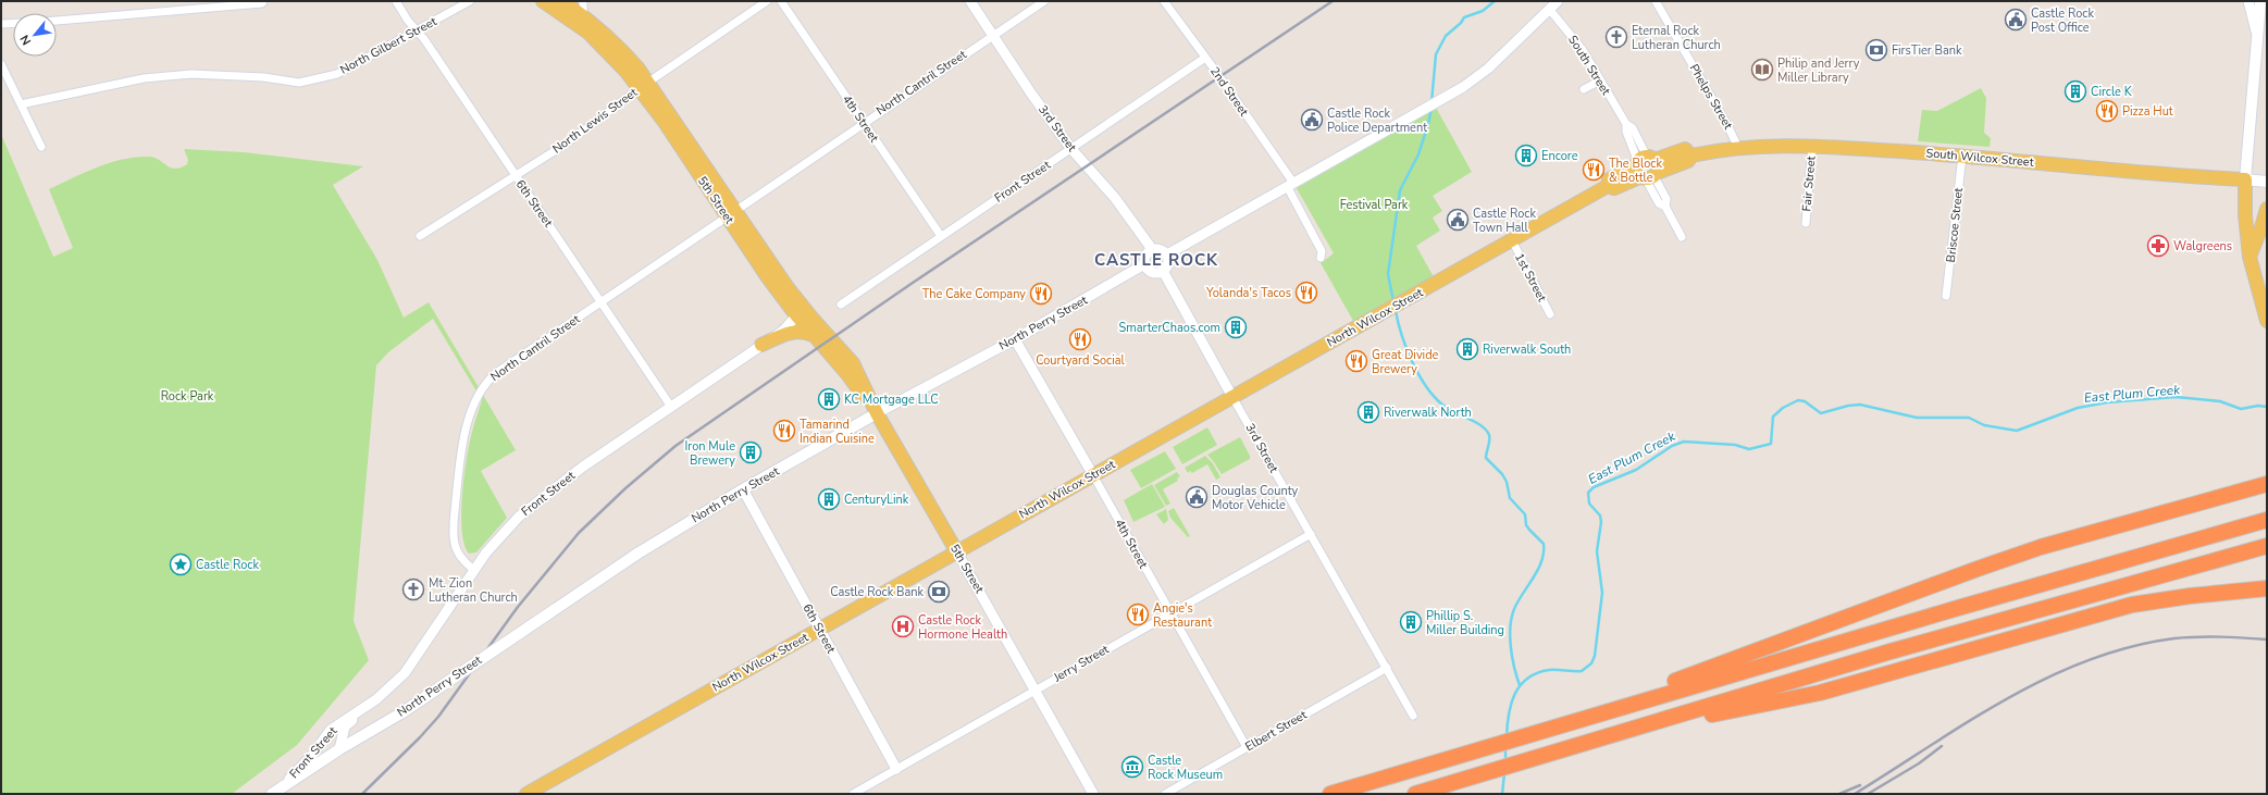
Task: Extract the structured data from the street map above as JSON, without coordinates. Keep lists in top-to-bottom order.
{
  "streets": {
    "main road": [
      "South Wilcox Street",
      "Front Street",
      "5th Street",
      "North Wilcox Street",
      "North Perry Street"
    ],
    "street": [
      "North Gilbert Street",
      "South Street",
      "North Cantril Street",
      "2nd Street",
      "Phelps Street",
      "4th Street",
      "North Lewis Street",
      "3rd Street",
      "Fair Street",
      "6th Street",
      "Briscoe Street",
      "1st Street",
      "Jerry Street",
      "Elbert Street"
    ]
  },
  "crossings": [
    ["North Gilbert Street", "6th Street"],
    ["South Street", "South Wilcox Street"],
    ["South Street", "North Wilcox Street"],
    ["North Cantril Street", "4th Street"],
    ["North Cantril Street", "3rd Street"],
    ["North Cantril Street", "Front Street"],
    ["North Cantril Street", "5th Street"],
    ["North Cantril Street", "6th Street"],
    ["2nd Street", "Front Street"],
    ["Phelps Street", "South Wilcox Street"],
    ["4th Street", "Front Street"],
    ["4th Street", "North Wilcox Street"],
    ["4th Street", "North Perry Street"],
    ["4th Street", "Jerry Street"],
    ["4th Street", "Elbert Street"],
    ["North Lewis Street", "5th Street"],
    ["North Lewis Street", "6th Street"],
    ["3rd Street", "Front Street"],
    ["3rd Street", "North Wilcox Street"],
    ["3rd Street", "North Perry Street"],
    ["3rd Street", "Jerry Street"],
    ["3rd Street", "Elbert Street"],
    ["South Wilcox Street", "Fair Street"],
    ["South Wilcox Street", "Briscoe Street"],
    ["South Wilcox Street", "North Wilcox Street"],
    ["Front Street", "5th Street"],
    ["Front Street", "6th Street"],
    ["Front Street", "North Perry Street"],
    ["5th Street", "North Wilcox Street"],
    ["5th Street", "North Perry Street"],
    ["5th Street", "Jerry Street"],
    ["6th Street", "North Wilcox Street"],
    ["6th Street", "North Perry Street"],
    ["6th Street", "Jerry Street"],
    ["1st Street", "North Wilcox Street"]
  ],
  "districts": ["CASTLE ROCK"],
  "water": ["East Plum Creek"],
  "parks": ["Festival Park", "Rock Park"],
  "places": {
    "public building": [
      "Castle Rock Post Office",
      "Castle Rock Police Department",
      "Castle Rock Town Hall",
      "Douglas County Motor Vehicle"
    ],
    "church": ["Eternal Rock Lutheran Church", "Mt. Zion Lutheran Church"],
    "bank": ["FirsTier Bank", "Castle Rock Bank"],
    "library": ["Philip and Jerry Miller Library"],
    "building": [
      "Circle K",
      "Encore",
      "SmarterChaos.com",
      "Riverwalk South",
      "KC Mortgage LLC",
      "Riverwalk North",
      "Iron Mule Brewery",
      "CenturyLink",
      "Phillip S. Miller Building"
    ],
    "restaurant": [
      "Pizza Hut",
      "The Block & Bottle",
      "Yolanda's Tacos",
      "The Cake Company",
      "Courtyard Social",
      "Great Divide Brewery",
      "Tamarind Indian Cuisine",
      "Angie's Restaurant"
    ],
    "pharmacy": ["Walgreens"],
    "place": ["Castle Rock"],
    "hospital": ["Castle Rock Hormone Health"],
    "museum": ["Castle Rock Museum"]
  },
  "north": "bottom left"
}
